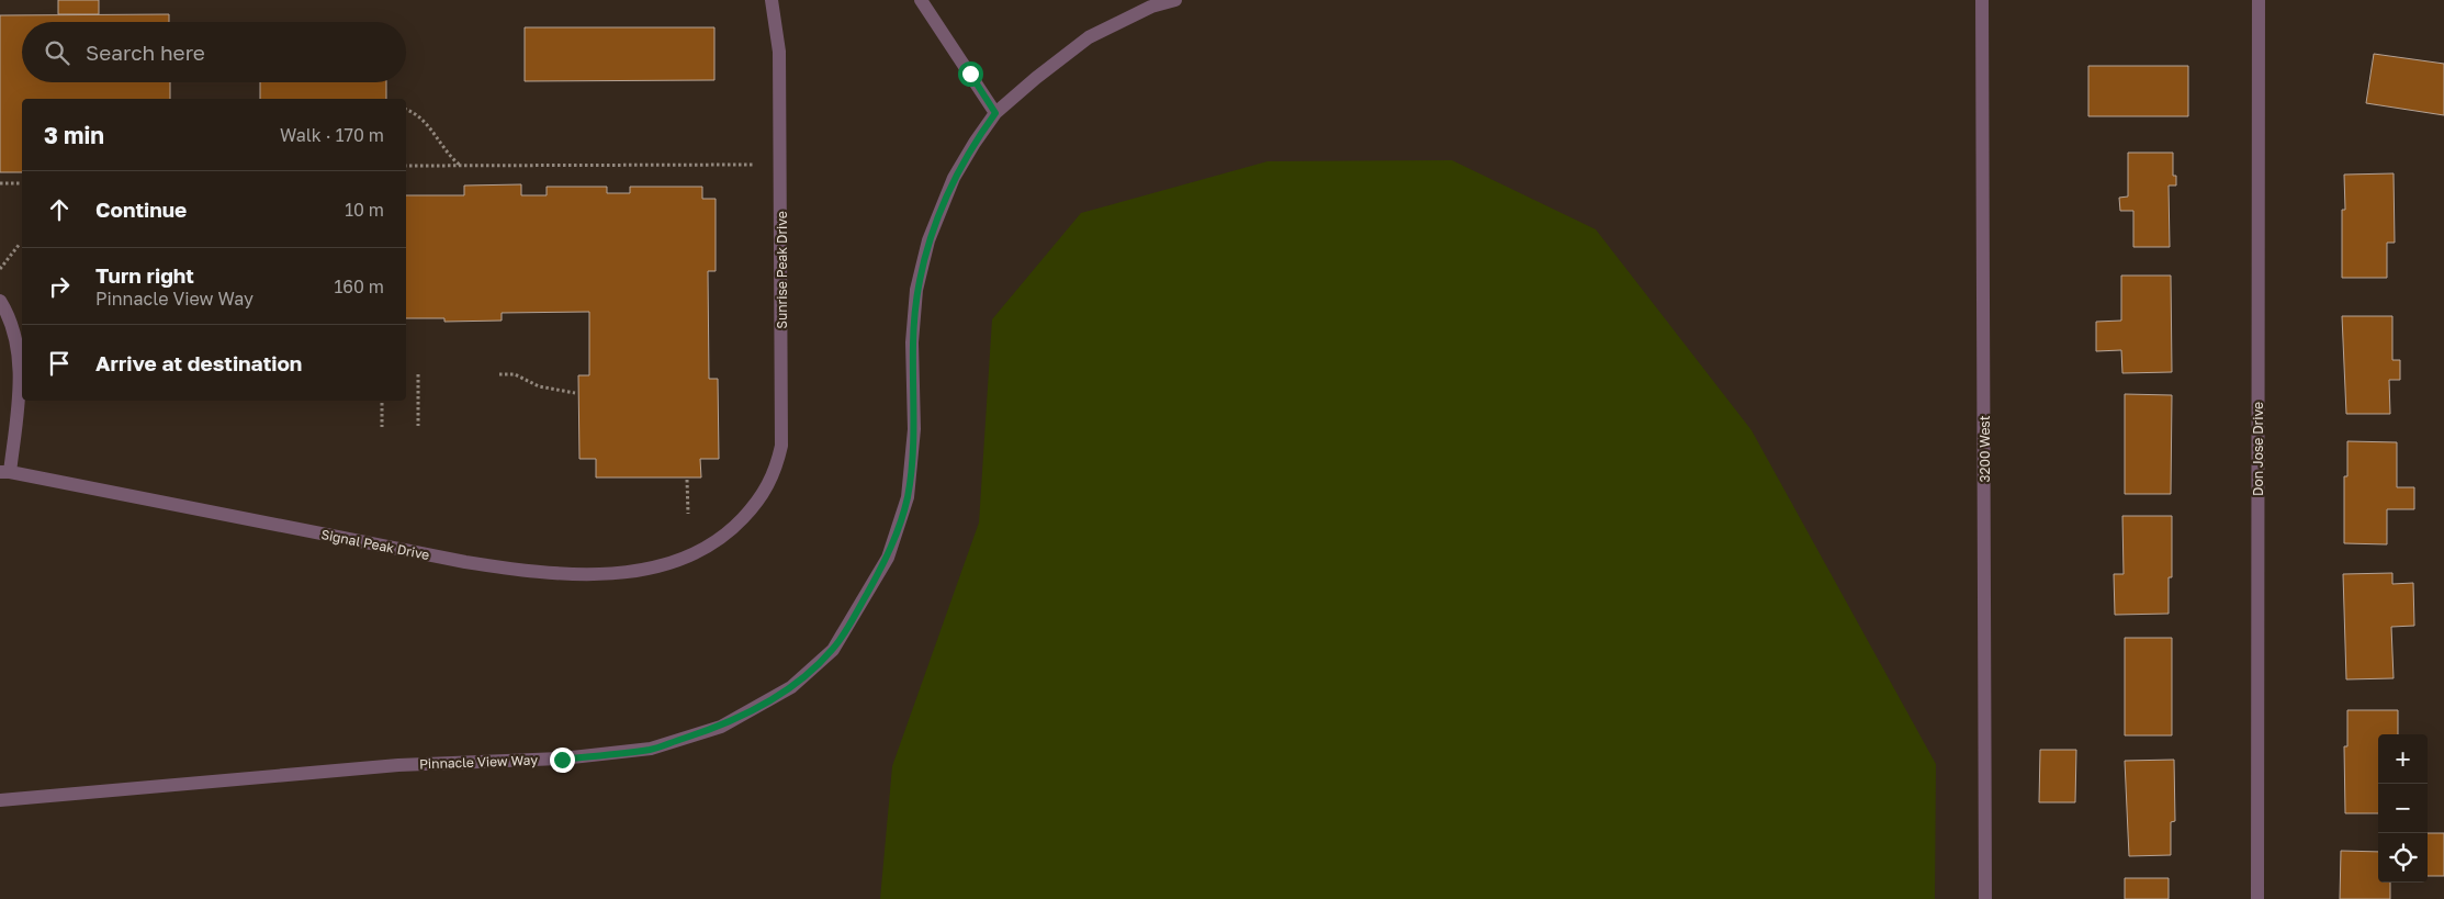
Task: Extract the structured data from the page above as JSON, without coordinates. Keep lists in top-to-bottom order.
{
  "streets": {
    "street": [
      "Sunrise Peak Drive",
      "3200 West",
      "Don Jose Drive",
      "Signal Peak Drive",
      "Pinnacle View Way"
    ]
  },
  "crossings": [
    ["Sunrise Peak Drive", "Signal Peak Drive"]
  ],
  "page": {
    "search": "Search here",
    "heading": ["3 min", "Walk · 170 m"],
    "list": [
      ["Continue", "10 m"],
      ["Turn right", "Pinnacle View Way", "160 m"],
      "Arrive at destination"
    ],
    "map_buttons": ["+", "−"]
  }
}
